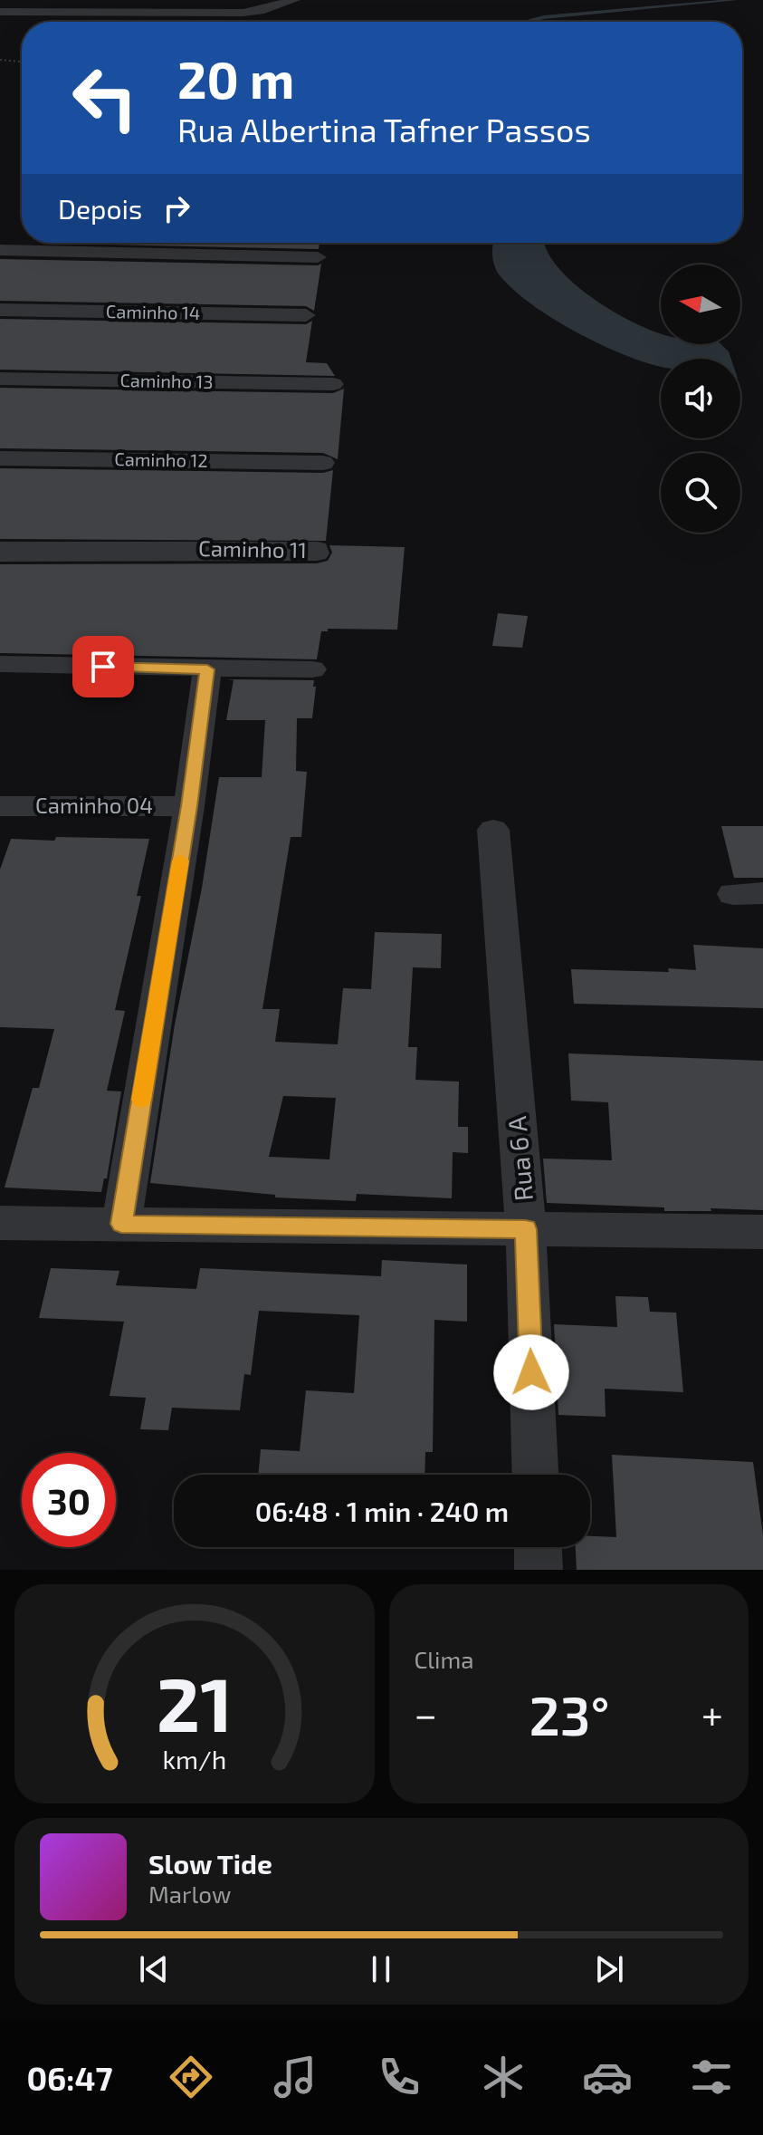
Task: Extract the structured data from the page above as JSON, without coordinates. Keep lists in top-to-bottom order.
{
  "streets": {
    "street": [
      "Caminho 14",
      "Caminho 13",
      "Caminho 12",
      "Caminho 11",
      "Caminho 04",
      "Rua 6 A"
    ]
  },
  "north": "left",
  "page": {
    "turn": ["20 m", "Rua Albertina Tafner Passos"],
    "then": "Depois",
    "limit": "30",
    "trip": "06:48 · 1 min · 240 m",
    "tile": "Clima",
    "heat": ["−", "23°", "+"],
    "song": ["Slow Tide", "Marlow"],
    "tabs": "06:47",
    "gauge": ["21", "km/h"]
  }
}
